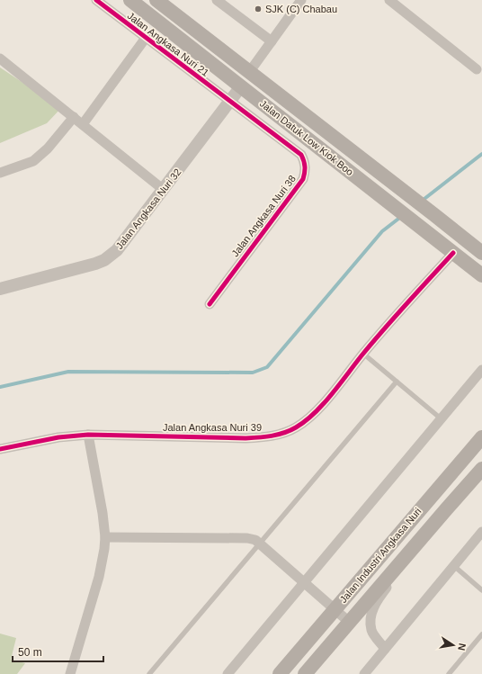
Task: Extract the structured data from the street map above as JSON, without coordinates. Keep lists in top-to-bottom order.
{
  "streets": {
    "main road": ["Jalan Datuk Low Kiok Boo", "Jalan Industri Angkasa Nuri"],
    "street": [
      "Jalan Angkasa Nuri 21",
      "Jalan Angkasa Nuri 32",
      "Jalan Angkasa Nuri 38",
      "Jalan Angkasa Nuri 39"
    ]
  },
  "crossings": [
    ["Jalan Angkasa Nuri 21", "Jalan Angkasa Nuri 32"],
    ["Jalan Angkasa Nuri 21", "Jalan Angkasa Nuri 38"],
    ["Jalan Datuk Low Kiok Boo", "Jalan Angkasa Nuri 32"],
    ["Jalan Datuk Low Kiok Boo", "Jalan Angkasa Nuri 39"],
    ["Jalan Angkasa Nuri 32", "Jalan Angkasa Nuri 38"]
  ],
  "places": ["SJK (C) Chabau"],
  "scale_bar": "50 m",
  "north": "right"
}
